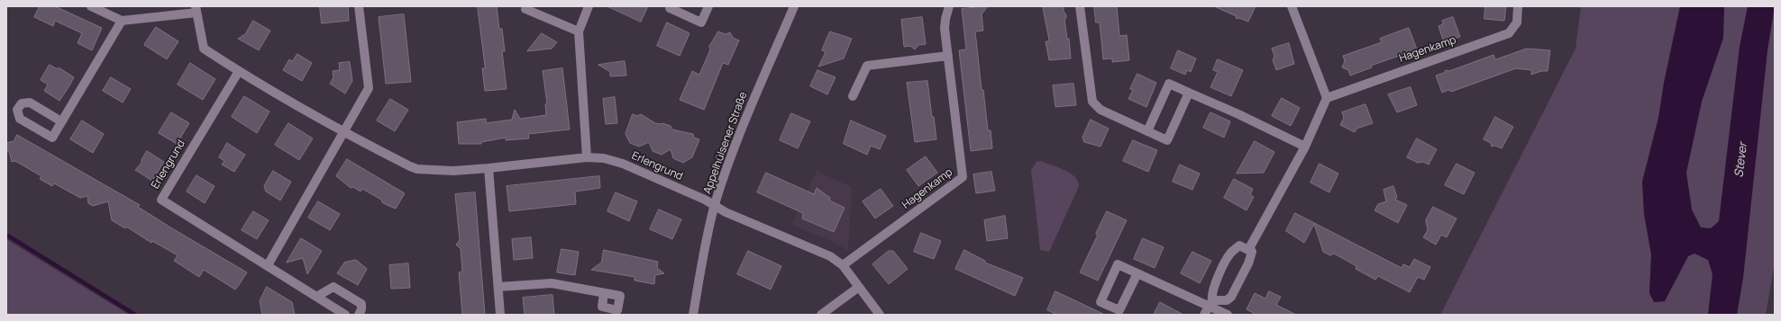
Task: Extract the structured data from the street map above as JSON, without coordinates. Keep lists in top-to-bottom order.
{
  "streets": {
    "street": ["Hagenkamp", "Appelhülsener Straße", "Erlengrund"]
  },
  "crossings": [
    ["Appelhülsener Straße", "Erlengrund"]
  ],
  "water": ["Stever"]
}
